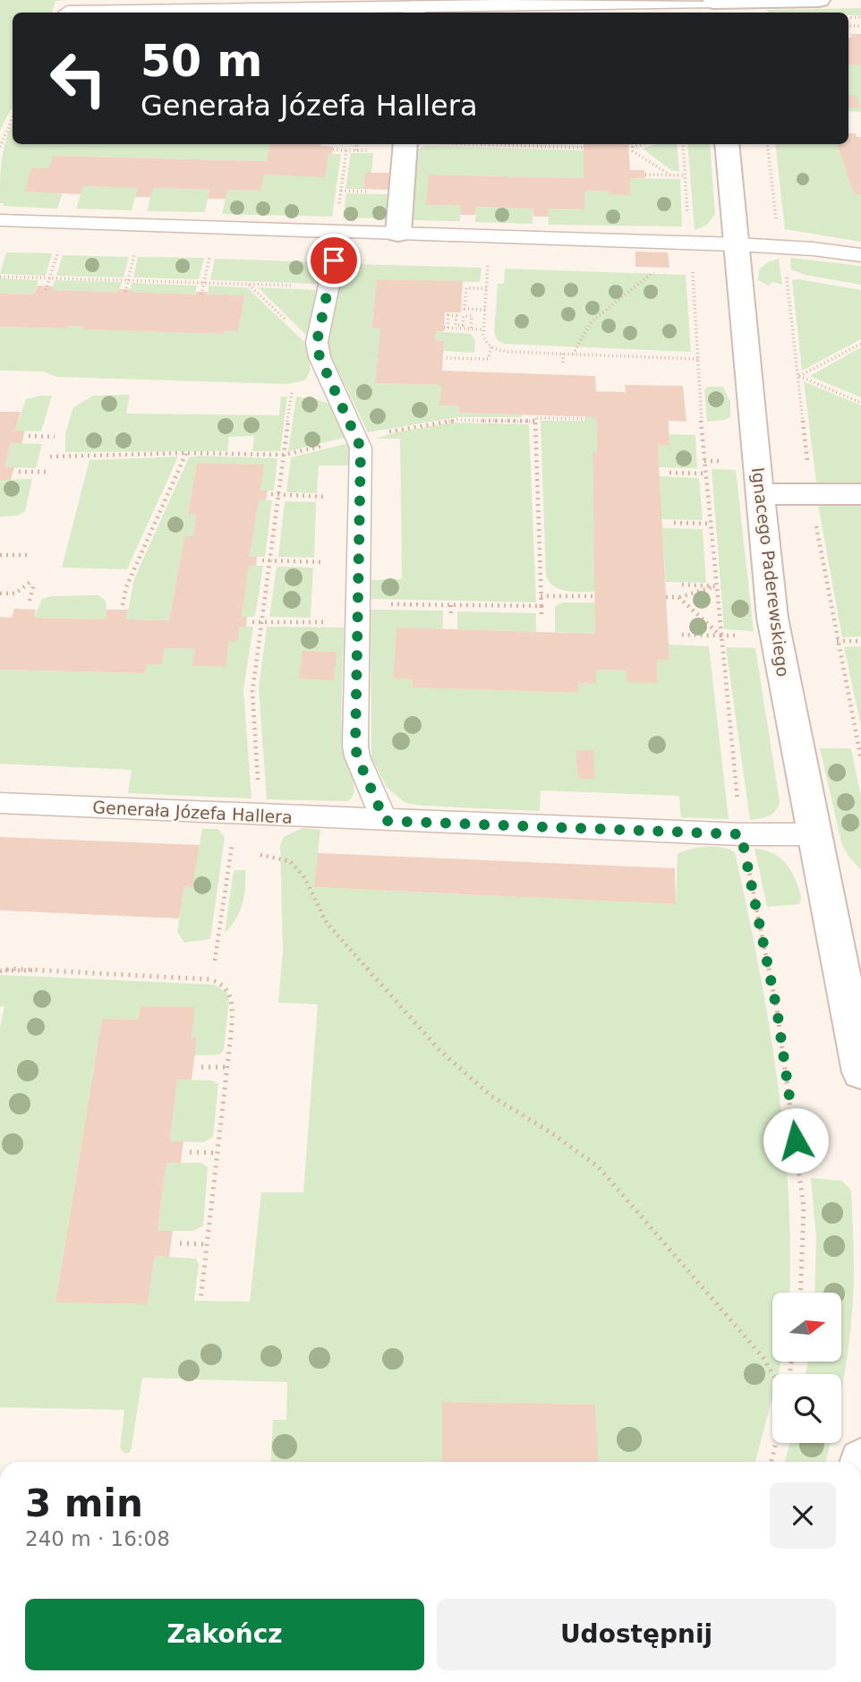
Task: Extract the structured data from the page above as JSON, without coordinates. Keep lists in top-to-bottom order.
{
  "streets": {
    "street": ["Ignacego Paderewskiego"],
    "lane": ["Generała Józefa Hallera"]
  },
  "crossings": [
    ["Ignacego Paderewskiego", "Generała Józefa Hallera"]
  ],
  "north": "right",
  "page": {
    "turn": ["50 m", "Generała Józefa Hallera"],
    "heading": ["3 min", "240 m · 16:08"],
    "buttons": ["Zakończ", "Udostępnij"]
  }
}
